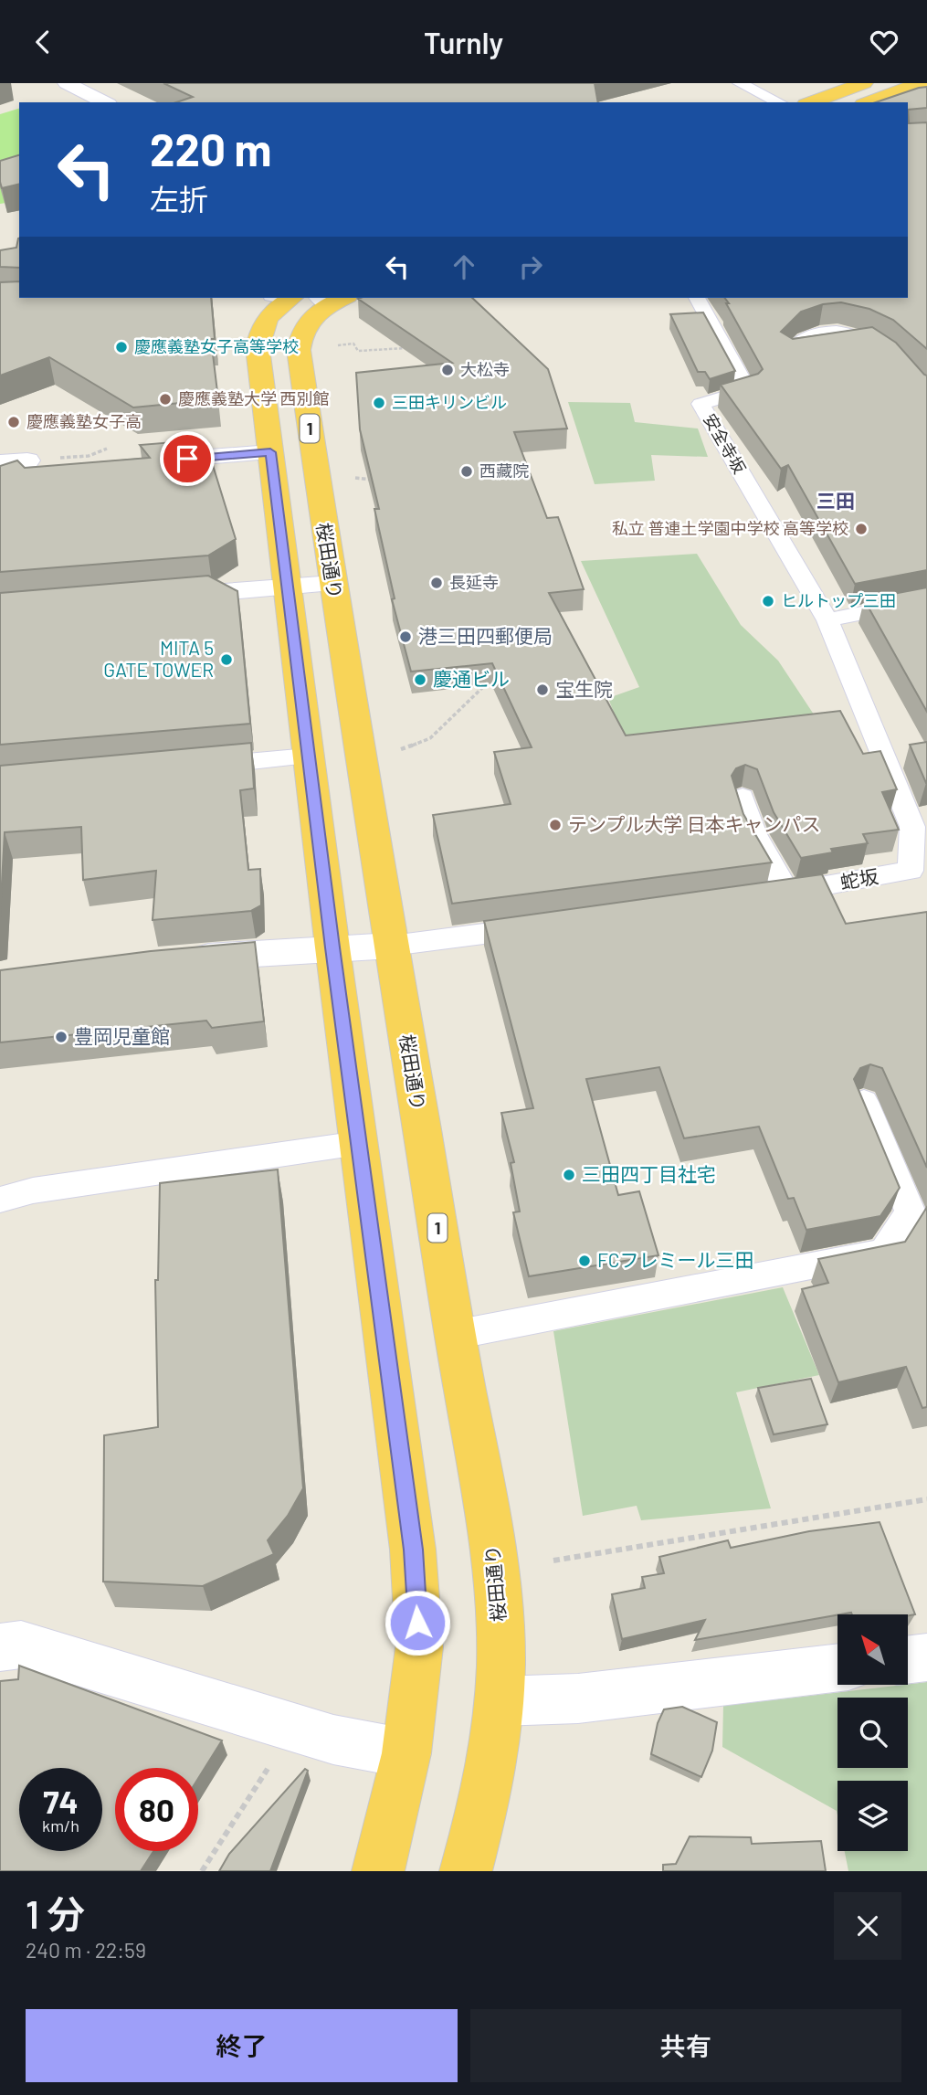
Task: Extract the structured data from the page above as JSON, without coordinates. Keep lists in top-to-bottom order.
{
  "streets": {
    "highway": ["1", "桜田通り"],
    "lane": ["安全寺坂", "蛇坂"]
  },
  "crossings": [
    ["安全寺坂", "蛇坂"]
  ],
  "districts": ["三田"],
  "places": [
    "慶應義塾女子高等学校",
    "大松寺",
    "慶應義塾大学 西別館",
    "三田キリンビル",
    "慶應義塾女子高",
    "西藏院",
    "私立 普連土学園中学校 高等学校",
    "長延寺",
    "ヒルトップ三田",
    "港三田四郵便局",
    "MITA 5 GATE TOWER",
    "慶通ビル",
    "宝生院",
    "テンプル大学 日本キャンパス",
    "豊岡児童館",
    "三田四丁目社宅",
    "FCフレミール三田"
  ],
  "north": "top left",
  "page": {
    "header": "Turnly",
    "turn": ["220 m", "左折"],
    "speed": "74 km/h",
    "limit": "80",
    "heading": ["1 分", "240 m · 22:59"],
    "buttons": ["終了", "共有"]
  }
}
